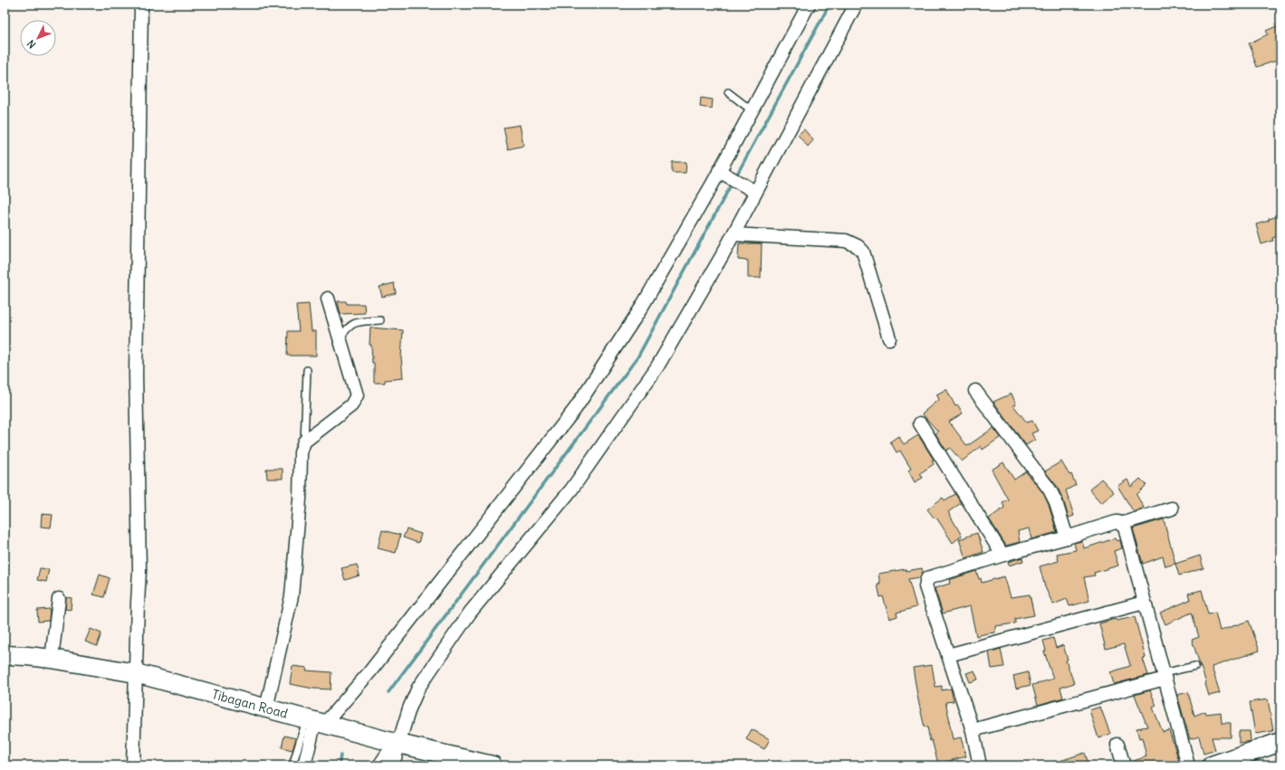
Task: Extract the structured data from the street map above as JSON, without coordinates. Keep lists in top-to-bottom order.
{
  "streets": {
    "main road": ["Tibagan Road"]
  },
  "north": "bottom left"
}
